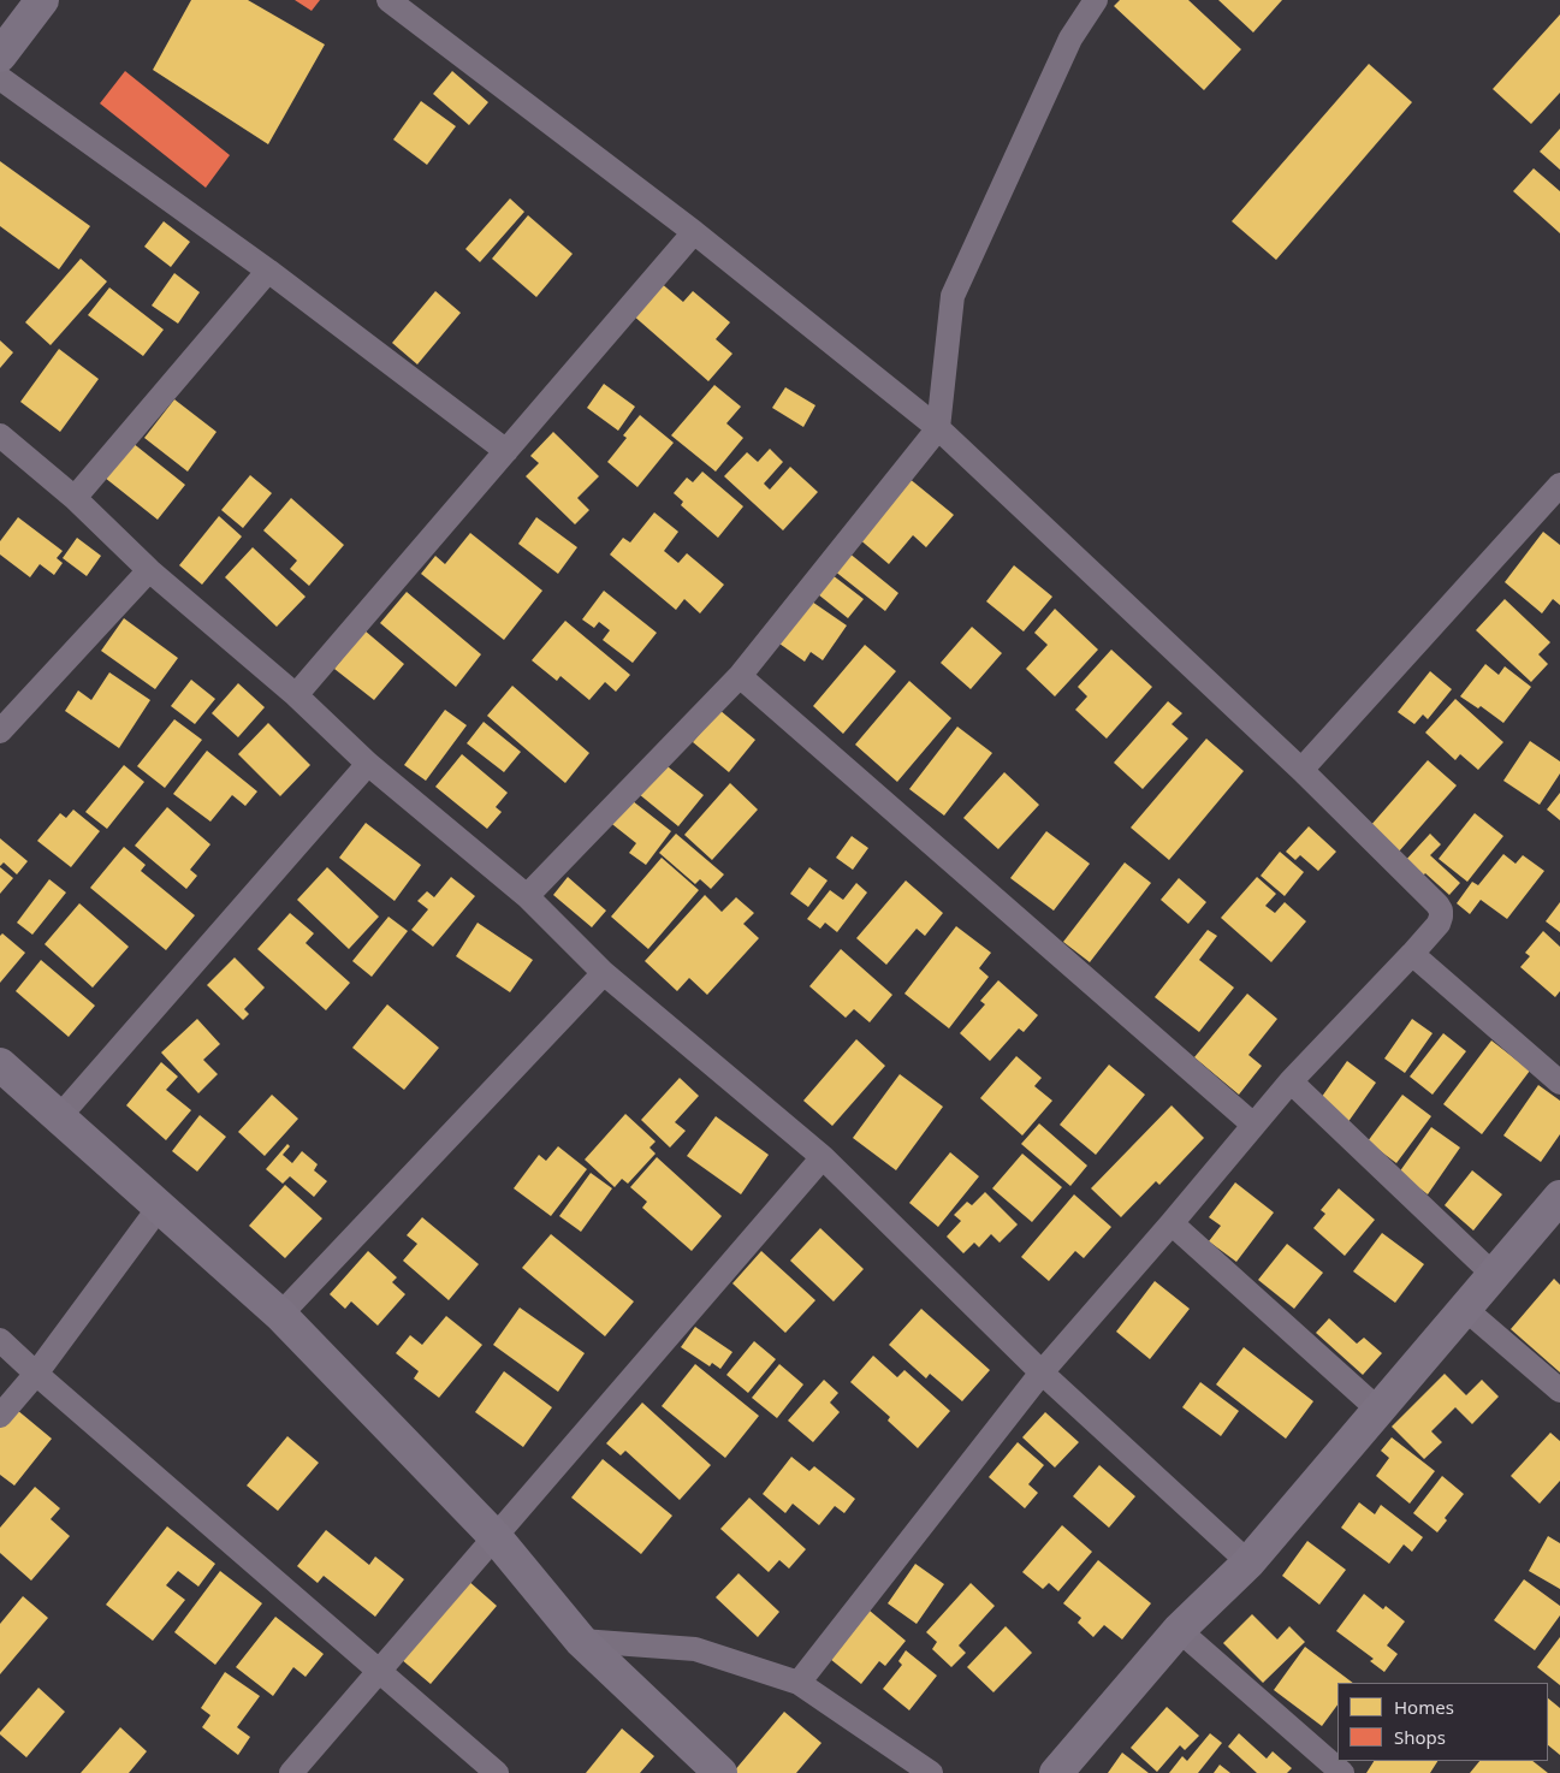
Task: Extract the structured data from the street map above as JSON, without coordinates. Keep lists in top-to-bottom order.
{
  "legend": ["Homes", "Shops"]
}
